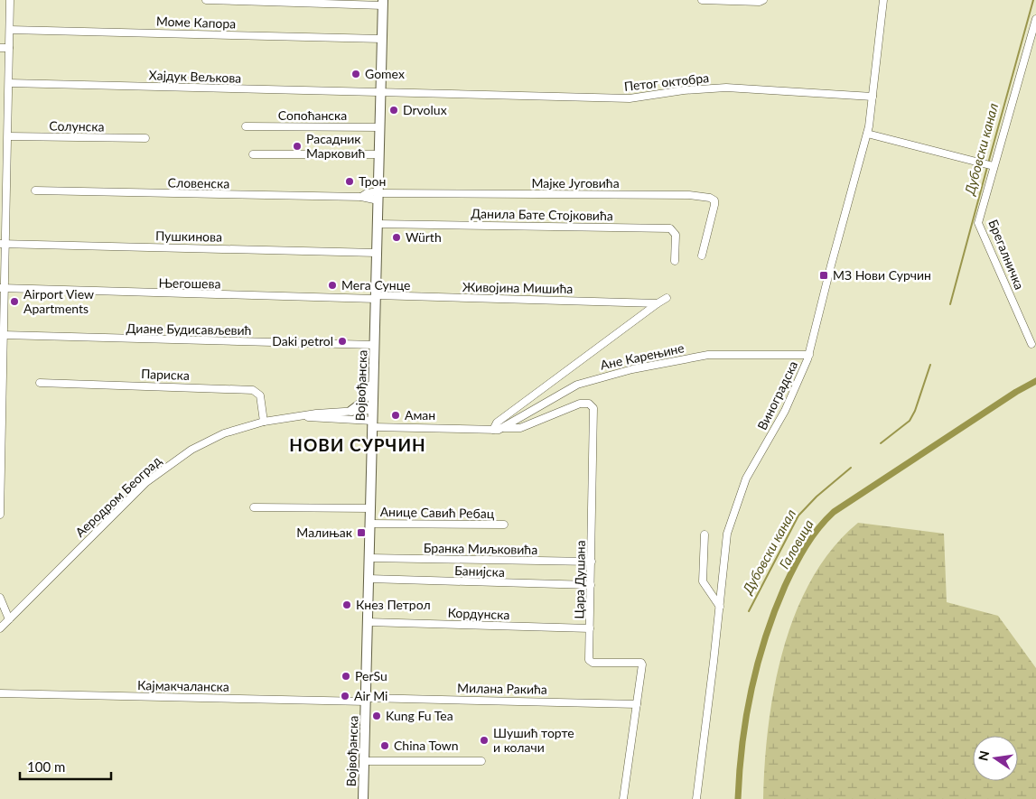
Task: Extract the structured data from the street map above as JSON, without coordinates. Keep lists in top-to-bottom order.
{
  "streets": {
    "main road": ["Војвођанска"],
    "street": [
      "Моме Капора",
      "Хајдук Вељкова",
      "Петог октобра",
      "Сопоћанска",
      "Солунска",
      "Словенска",
      "Мајке Југовића",
      "Данила Бате Стојковића",
      "Пушкинова",
      "Брегалничка",
      "Његошева",
      "Живојина Мишића",
      "Диане Будисављевић",
      "Ане Карењине",
      "Париска",
      "Виноградска",
      "Аеродром Београд",
      "Анице Савић Ребац",
      "Бранка Миљковића",
      "Банијска",
      "Цара Душана",
      "Кордунска",
      "Кајмакчаланска",
      "Милана Ракића"
    ]
  },
  "crossings": [
    ["Моме Капора", "Војвођанска"],
    ["Хајдук Вељкова", "Петог октобра"],
    ["Хајдук Вељкова", "Војвођанска"],
    ["Петог октобра", "Војвођанска"],
    ["Петог октобра", "Виноградска"],
    ["Сопоћанска", "Војвођанска"],
    ["Словенска", "Мајке Југовића"],
    ["Словенска", "Војвођанска"],
    ["Мајке Југовића", "Војвођанска"],
    ["Данила Бате Стојковића", "Војвођанска"],
    ["Пушкинова", "Војвођанска"],
    ["Његошева", "Живојина Мишића"],
    ["Његошева", "Војвођанска"],
    ["Живојина Мишића", "Ане Карењине"],
    ["Живојина Мишића", "Војвођанска"],
    ["Диане Будисављевић", "Војвођанска"],
    ["Ане Карењине", "Војвођанска"],
    ["Ане Карењине", "Виноградска"],
    ["Ане Карењине", "Аеродром Београд"],
    ["Ане Карењине", "Цара Душана"],
    ["Париска", "Аеродром Београд"],
    ["Војвођанска", "Аеродром Београд"],
    ["Војвођанска", "Анице Савић Ребац"],
    ["Војвођанска", "Бранка Миљковића"],
    ["Војвођанска", "Банијска"],
    ["Војвођанска", "Кордунска"],
    ["Војвођанска", "Кајмакчаланска"],
    ["Војвођанска", "Милана Ракића"],
    ["Бранка Миљковића", "Цара Душана"],
    ["Банијска", "Цара Душана"],
    ["Цара Душана", "Кордунска"],
    ["Цара Душана", "Милана Ракића"],
    ["Кајмакчаланска", "Милана Ракића"]
  ],
  "districts": ["НОВИ СУРЧИН"],
  "water": ["Дубовски канал", "Галовица"],
  "places": {
    "other": [
      "Gomex",
      "Drvolux",
      "Расадник Марковић",
      "Трон",
      "Würth",
      "Мега Сунце",
      "Airport View Apartments",
      "Daki petrol",
      "Аман",
      "Кнез Петрол",
      "PerSu",
      "Air Mi",
      "Kung Fu Tea",
      "Шушић торте и колачи",
      "China Town"
    ],
    "transit": ["МЗ Нови Сурчин", "Малињак"]
  },
  "scale_bar": "100 m",
  "north": "left"
}
